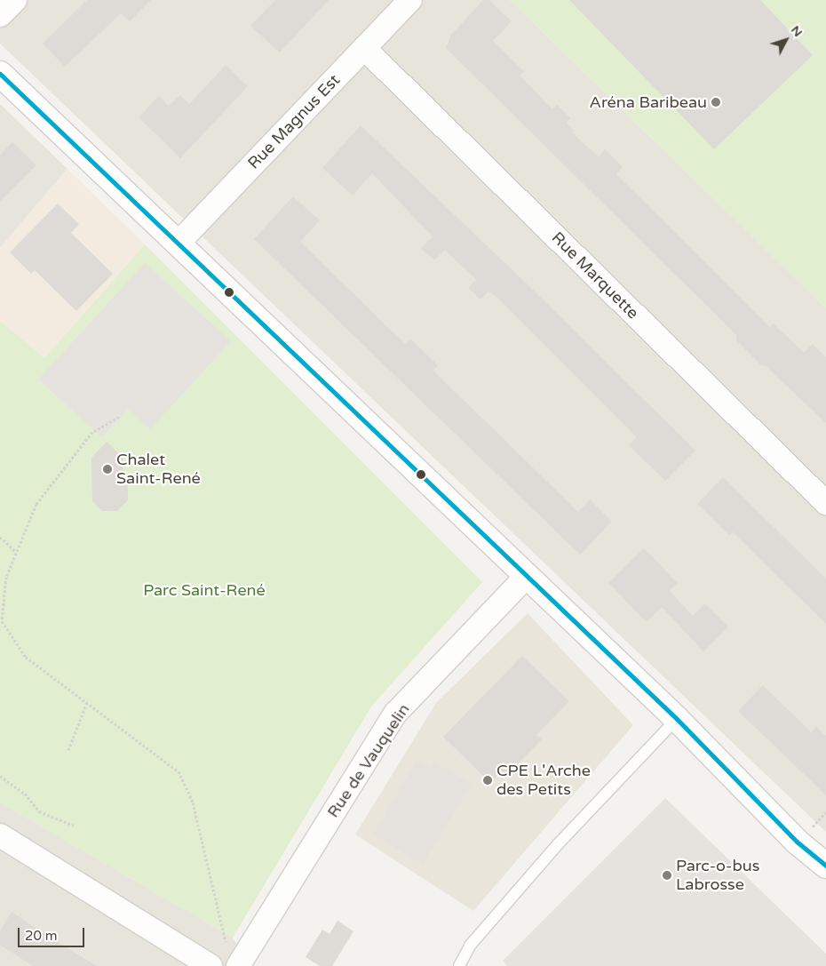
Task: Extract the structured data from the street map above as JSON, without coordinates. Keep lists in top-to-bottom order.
{
  "streets": {
    "street": ["Rue Magnus Est", "Rue Marquette", "Rue de Vauquelin"]
  },
  "crossings": [
    ["Rue Magnus Est", "Rue Marquette"]
  ],
  "parks": ["Parc Saint-René"],
  "places": [
    "Aréna Baribeau",
    "Chalet Saint-René",
    "CPE L'Arche des Petits",
    "Parc-o-bus Labrosse"
  ],
  "scale_bar": "20 m",
  "north": "top right"
}
